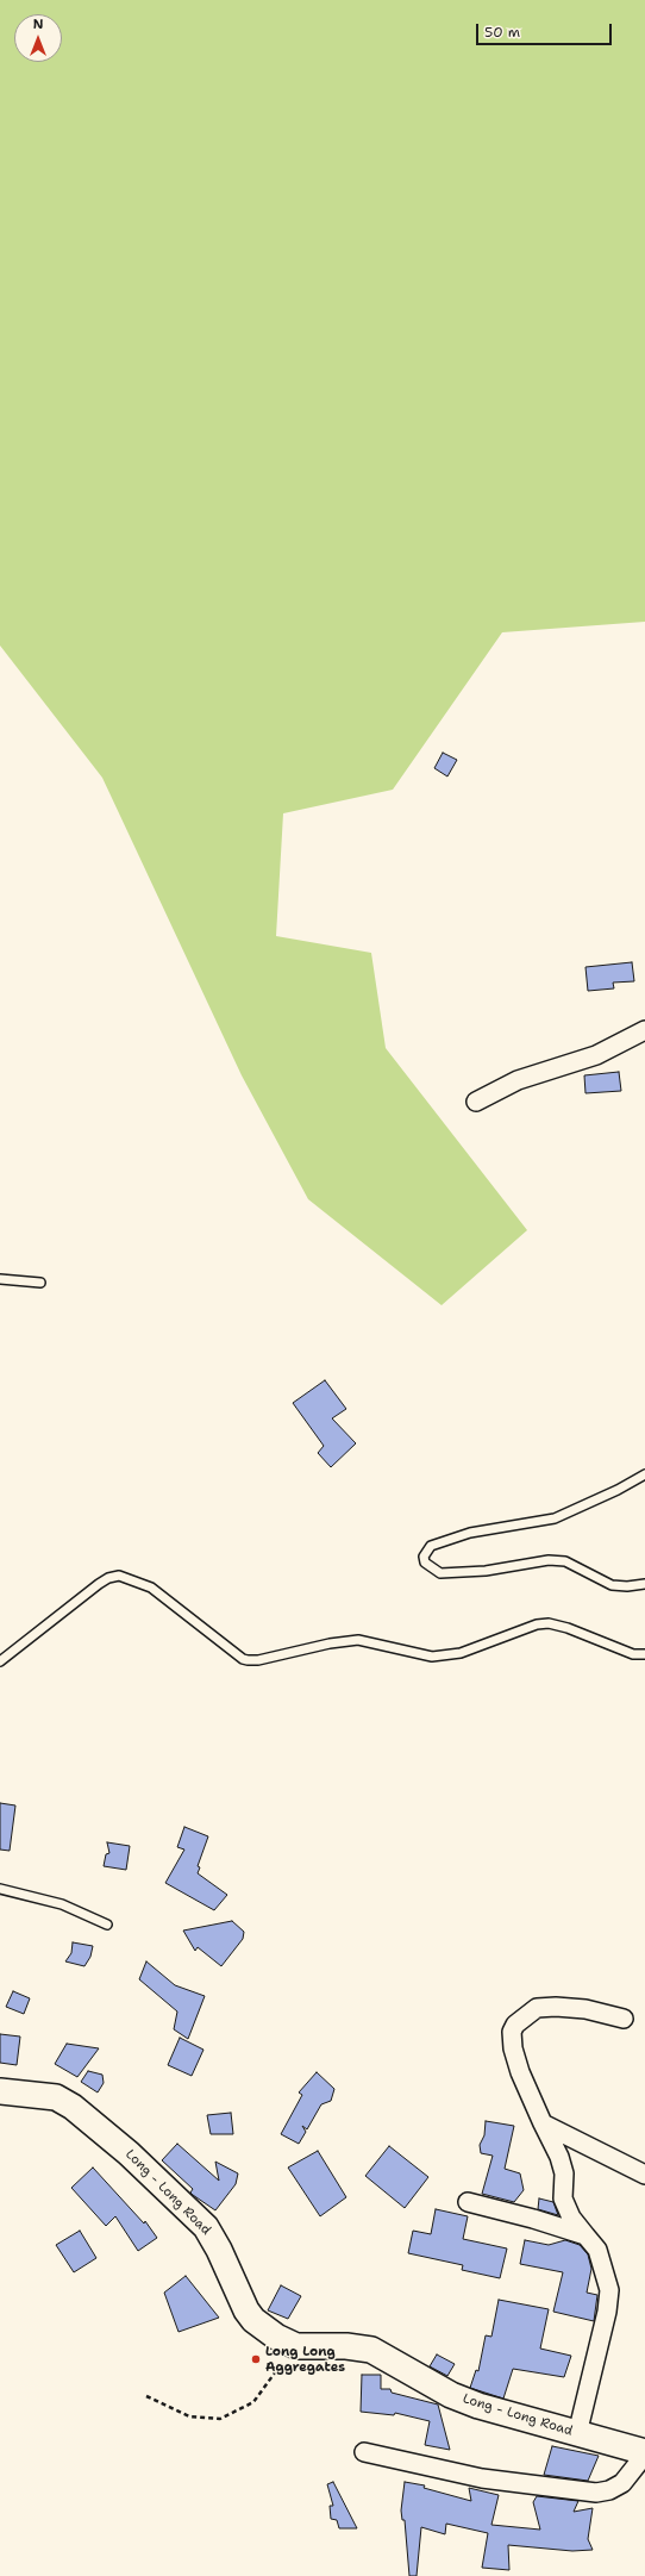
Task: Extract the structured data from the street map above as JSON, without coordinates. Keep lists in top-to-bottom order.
{
  "streets": {
    "main road": ["Long - Long Road"]
  },
  "places": ["Long Long Aggregates"],
  "scale_bar": "50 m",
  "north": "top"
}
